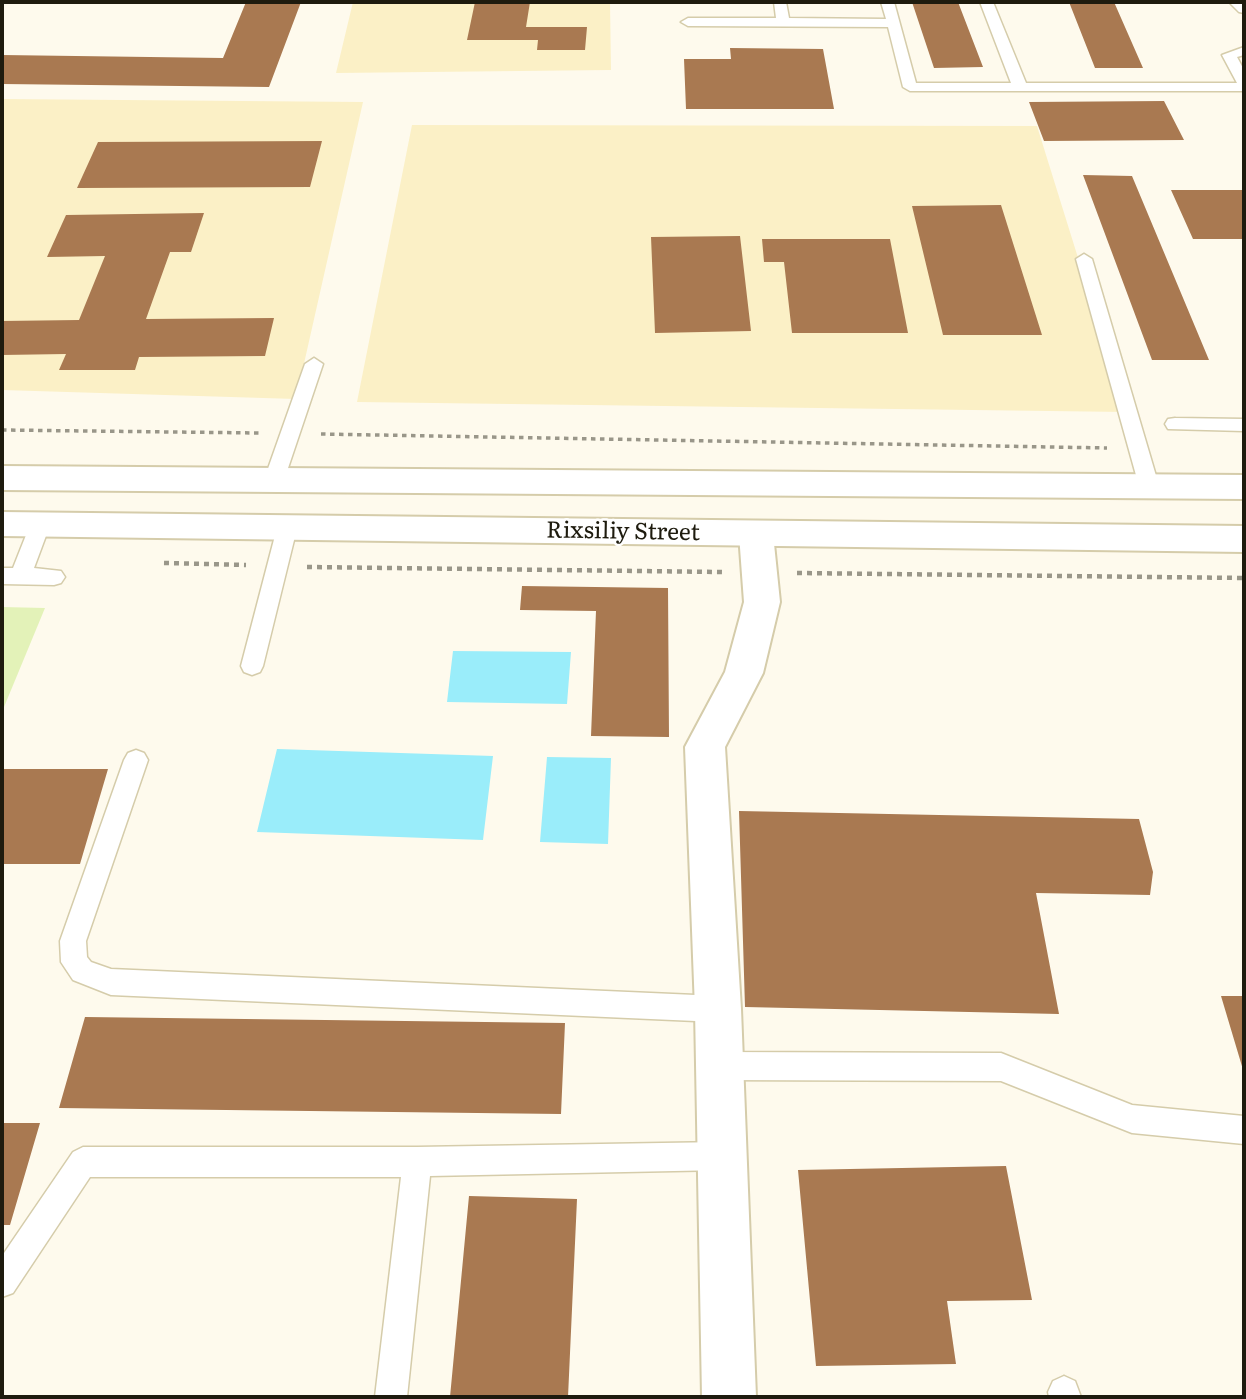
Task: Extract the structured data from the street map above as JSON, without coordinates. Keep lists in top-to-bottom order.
{
  "streets": {
    "main road": ["Rixsiliy Street"]
  }
}
